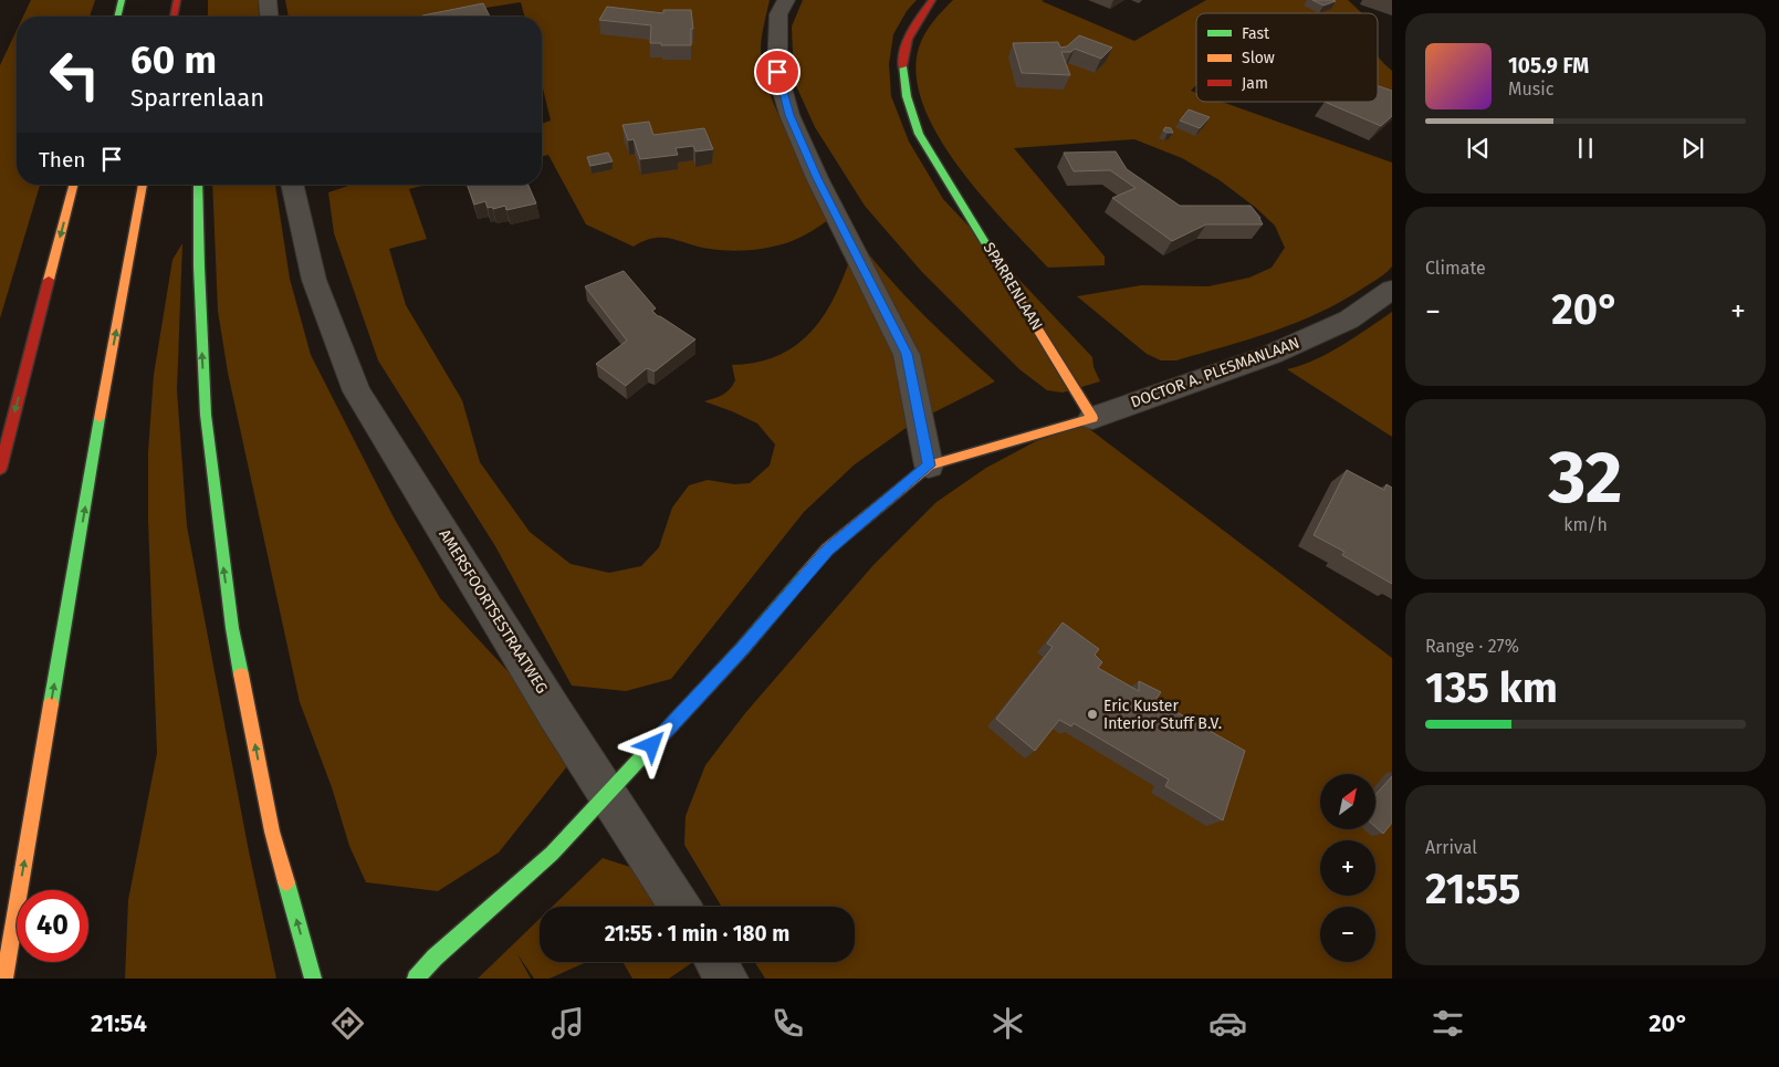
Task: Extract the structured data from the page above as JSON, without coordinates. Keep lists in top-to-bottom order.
{
  "streets": {
    "main road": ["SPARRENLAAN"],
    "street": ["DOCTOR A. PLESMANLAAN", "AMERSFOORTSESTRAATWEG"]
  },
  "crossings": [
    ["SPARRENLAAN", "DOCTOR A. PLESMANLAAN"]
  ],
  "places": ["Eric Kuster Interior Stuff B.V."],
  "legend": ["Fast", "Slow", "Jam"],
  "north": "top right",
  "page": {
    "turn": ["60 m", "Sparrenlaan"],
    "song": ["105.9 FM", "Music"],
    "then": "Then",
    "tile": [
      "Climate",
      ["32", "km/h"],
      ["Range · 27%", "135 km"],
      ["Arrival", "21:55"]
    ],
    "heat": ["−", "20°", "+"],
    "map_buttons": ["+", "−"],
    "limit": "40",
    "trip": "21:55 · 1 min · 180 m",
    "tabs": ["21:54", "20°"]
  }
}
